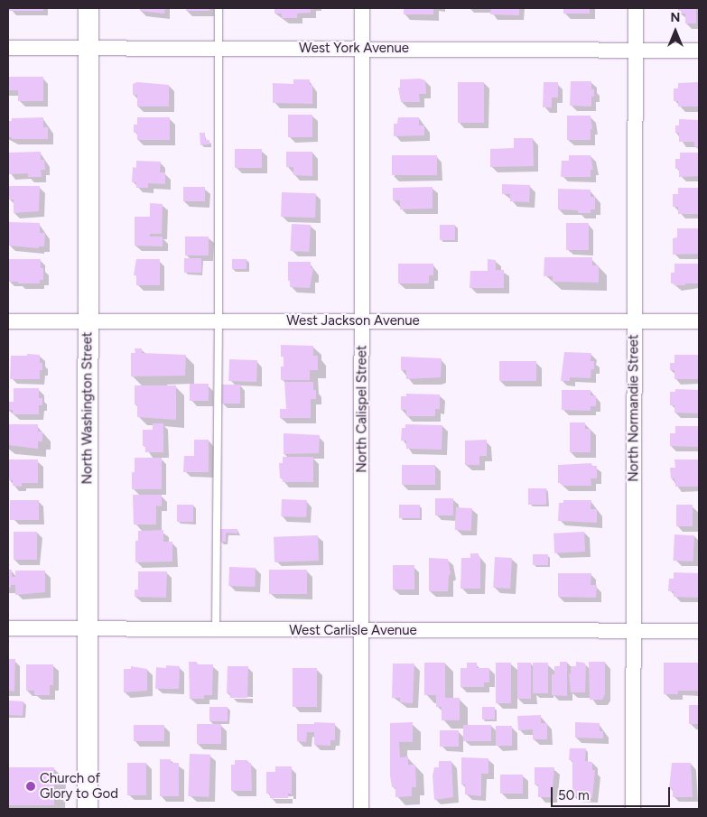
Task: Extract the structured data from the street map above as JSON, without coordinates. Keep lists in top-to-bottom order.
{
  "streets": {
    "main road": ["North Washington Street"],
    "street": [
      "West York Avenue",
      "West Jackson Avenue",
      "North Normandie Street",
      "North Calispel Street",
      "West Carlisle Avenue"
    ]
  },
  "crossings": [
    ["West York Avenue", "North Washington Street"],
    ["West York Avenue", "North Normandie Street"],
    ["West York Avenue", "North Calispel Street"],
    ["West Jackson Avenue", "North Washington Street"],
    ["West Jackson Avenue", "North Normandie Street"],
    ["West Jackson Avenue", "North Calispel Street"],
    ["North Washington Street", "West Carlisle Avenue"],
    ["North Normandie Street", "West Carlisle Avenue"],
    ["North Calispel Street", "West Carlisle Avenue"]
  ],
  "places": ["Church of Glory to God"],
  "scale_bar": "50 m",
  "north": "top"
}
